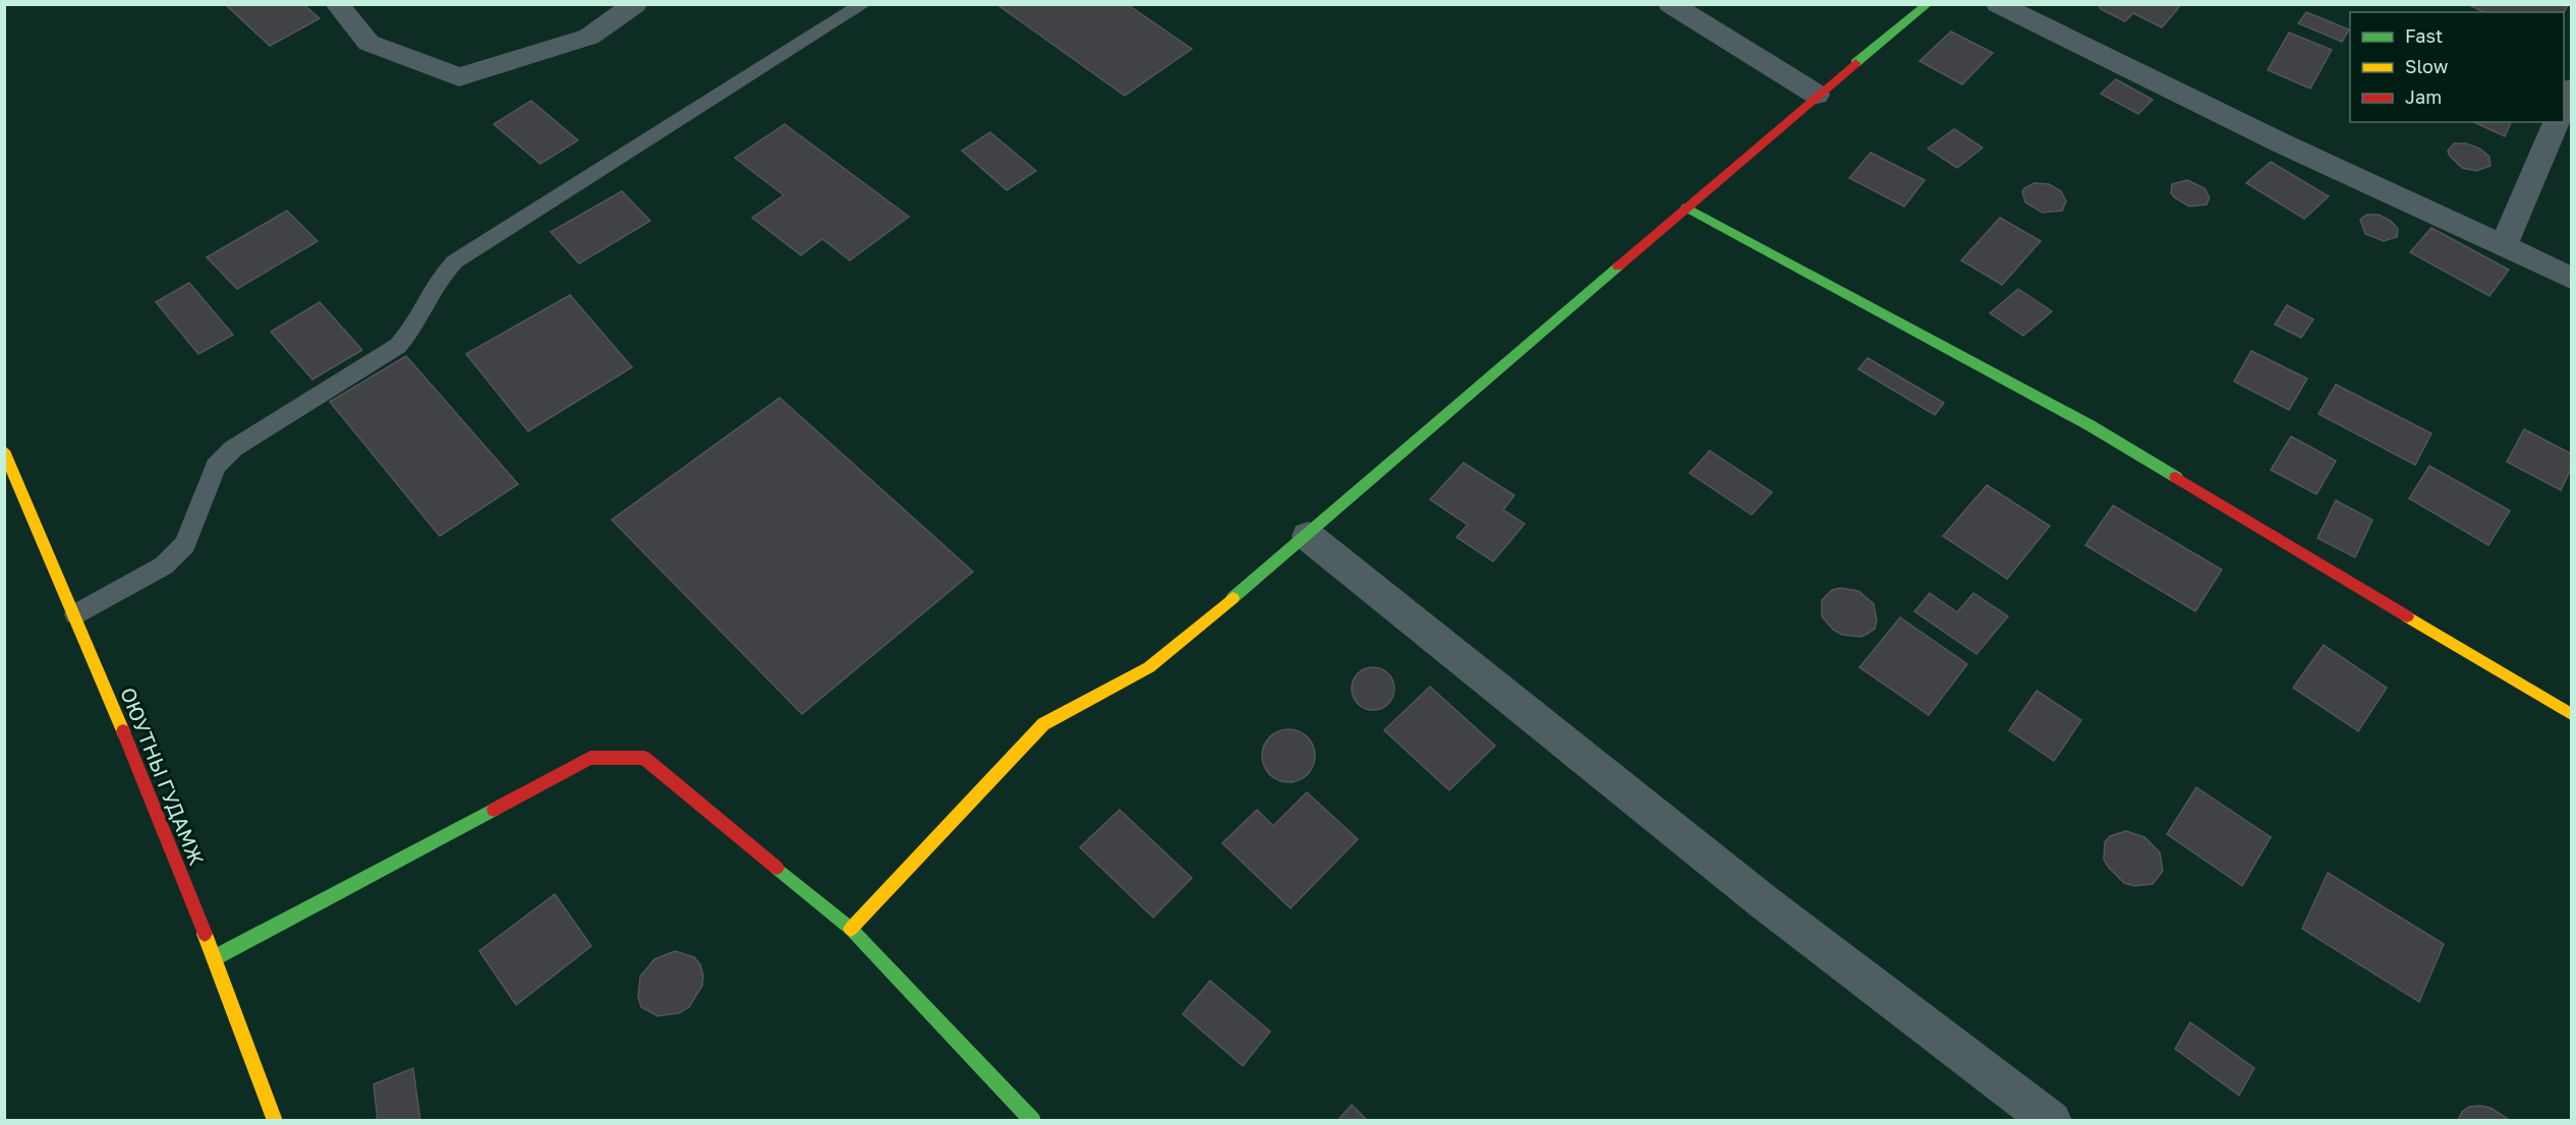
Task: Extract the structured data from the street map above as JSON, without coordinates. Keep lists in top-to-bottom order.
{
  "streets": {
    "street": ["ОЮУТНЫ ГУДАМЖ"]
  },
  "legend": ["Fast", "Slow", "Jam"]
}
